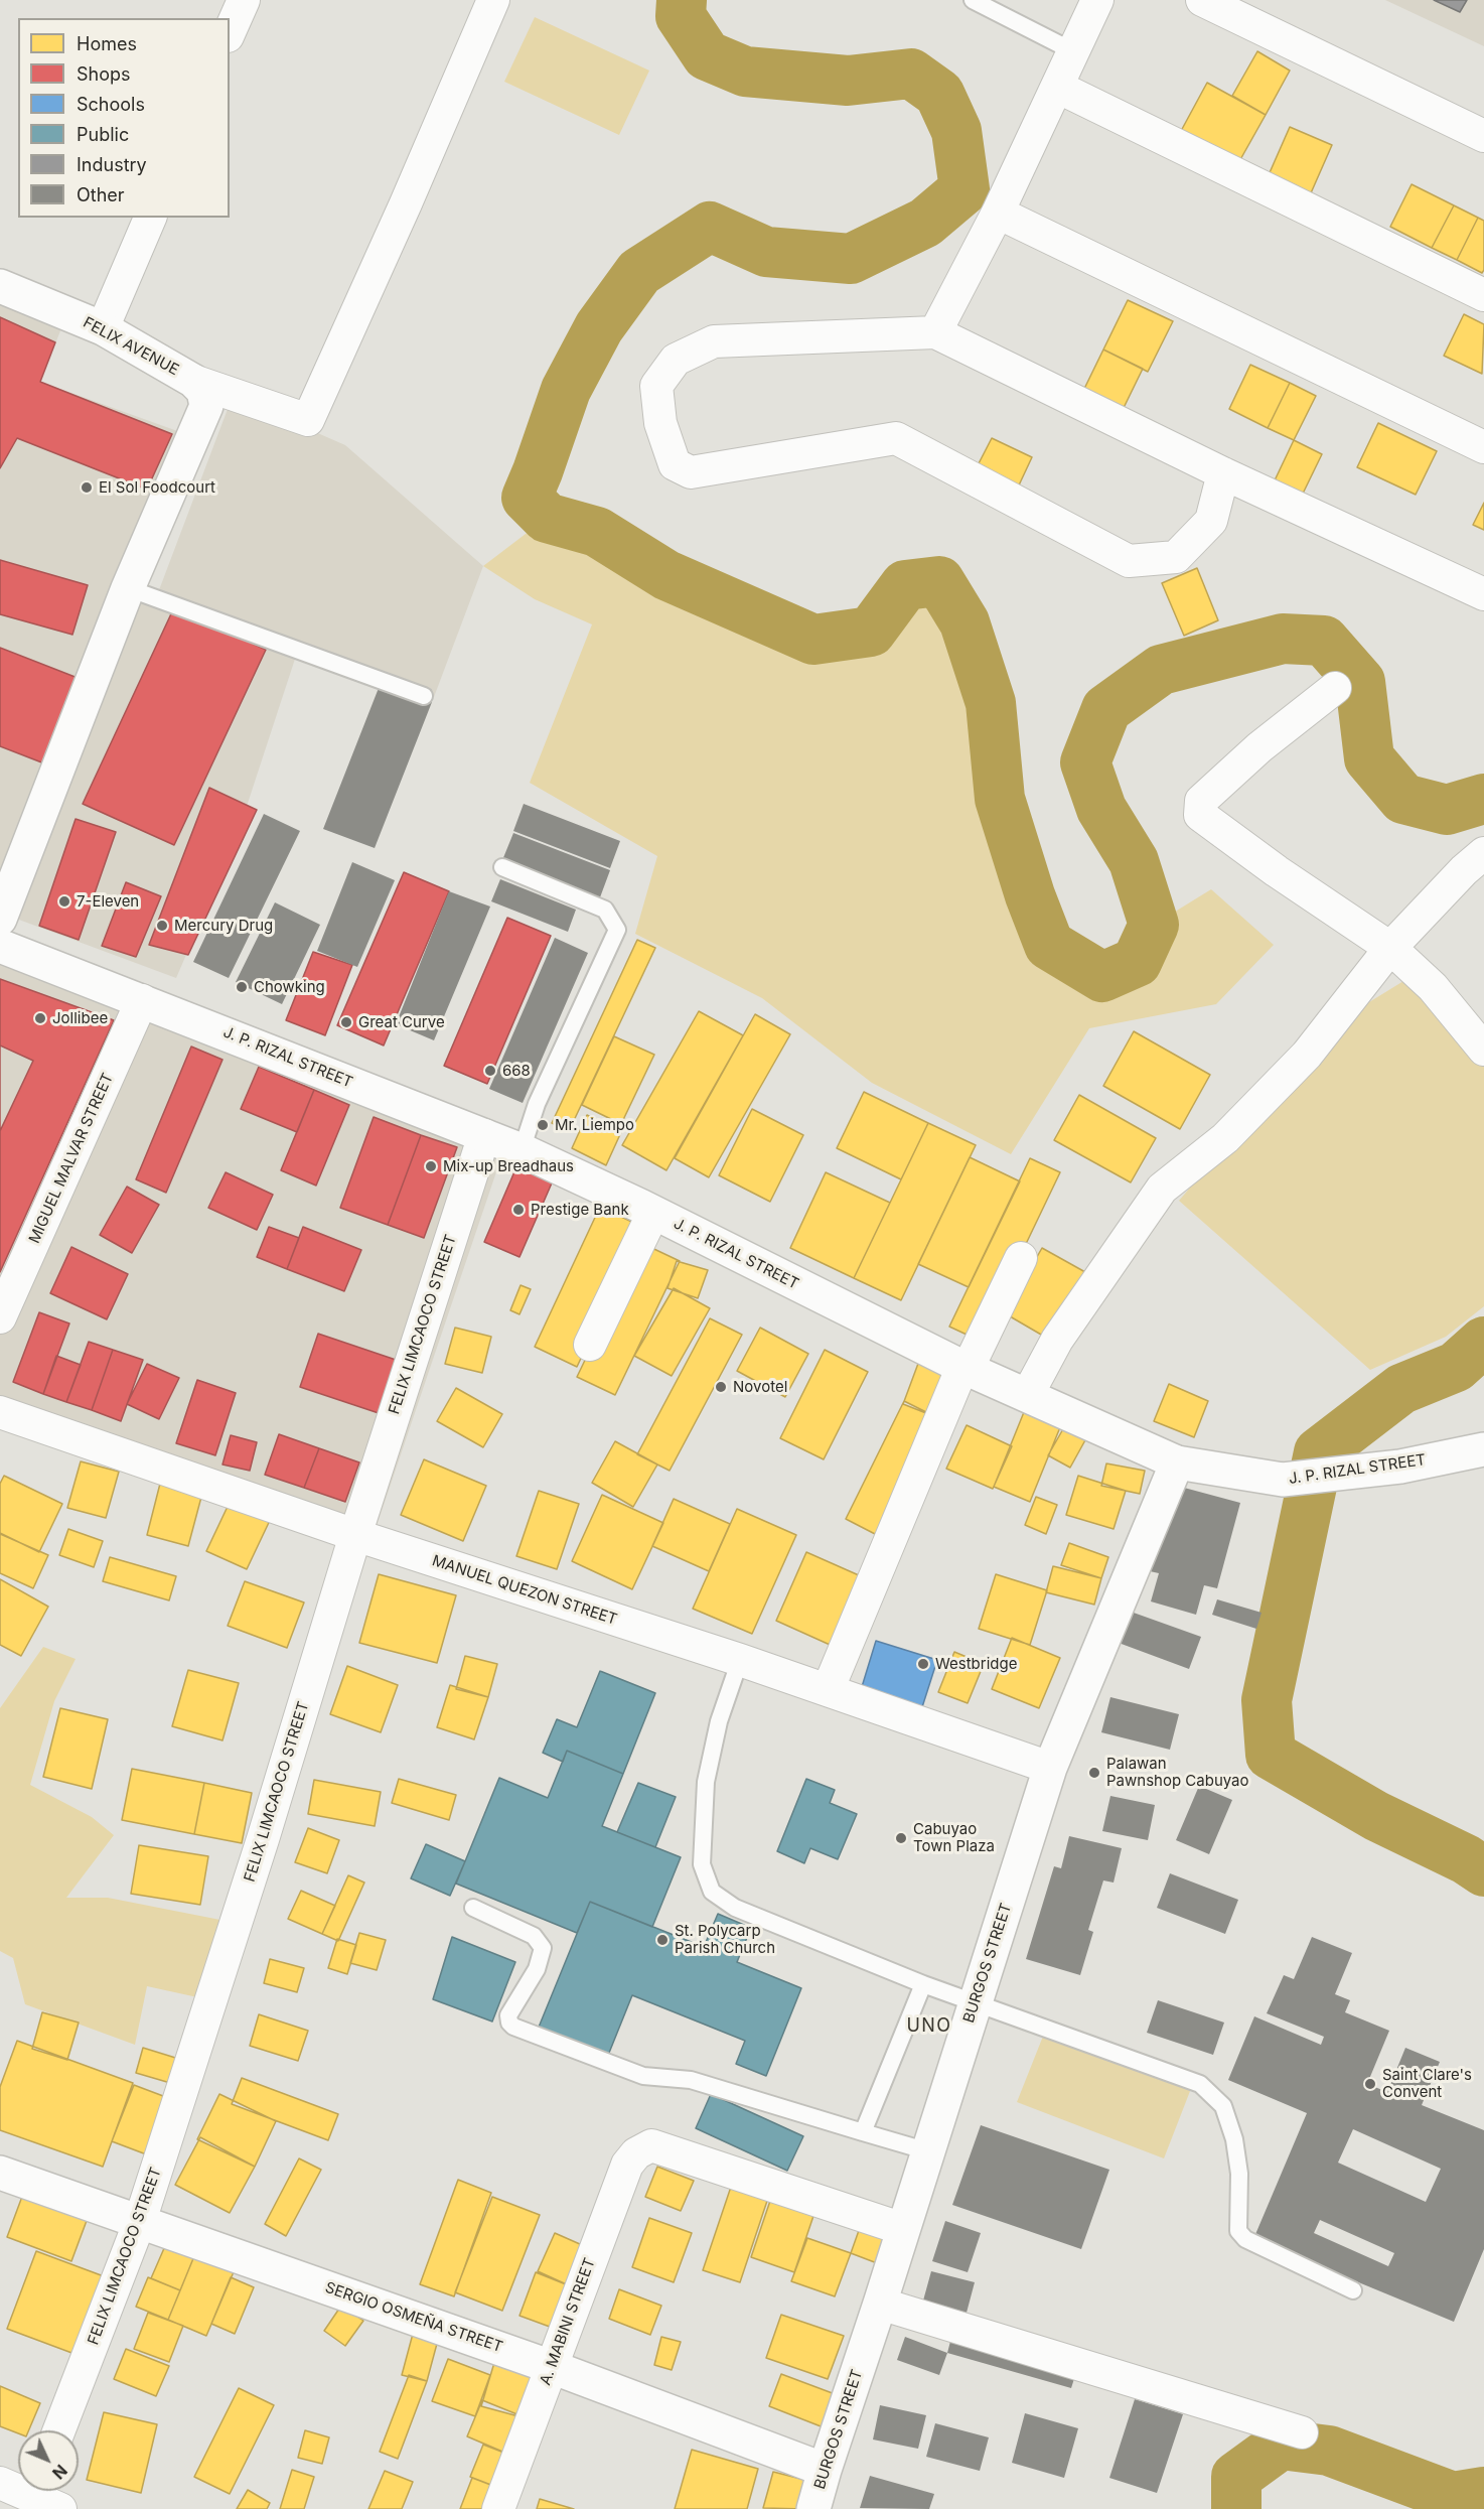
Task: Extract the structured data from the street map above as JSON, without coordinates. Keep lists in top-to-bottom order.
{
  "streets": {
    "street": [
      "FELIX AVENUE",
      "J. P. RIZAL STREET",
      "MIGUEL MALVAR STREET",
      "FELIX LIMCAOCO STREET",
      "MANUEL QUEZON STREET",
      "BURGOS STREET",
      "SERGIO OSMEÑA STREET",
      "A. MABINI STREET"
    ]
  },
  "crossings": [
    ["J. P. RIZAL STREET", "MIGUEL MALVAR STREET"],
    ["J. P. RIZAL STREET", "FELIX LIMCAOCO STREET"],
    ["J. P. RIZAL STREET", "BURGOS STREET"],
    ["FELIX LIMCAOCO STREET", "MANUEL QUEZON STREET"],
    ["FELIX LIMCAOCO STREET", "SERGIO OSMEÑA STREET"],
    ["MANUEL QUEZON STREET", "BURGOS STREET"],
    ["BURGOS STREET", "SERGIO OSMEÑA STREET"],
    ["BURGOS STREET", "A. MABINI STREET"],
    ["SERGIO OSMEÑA STREET", "A. MABINI STREET"]
  ],
  "districts": ["UNO"],
  "places": [
    "El Sol Foodcourt",
    "7-Eleven",
    "Mercury Drug",
    "Chowking",
    "Jollibee",
    "Great Curve",
    "668",
    "Mr. Liempo",
    "Mix-up Breadhaus",
    "Prestige Bank",
    "Novotel",
    "Westbridge",
    "Palawan Pawnshop Cabuyao",
    "Cabuyao Town Plaza",
    "St. Polycarp Parish Church",
    "Saint Clare's Convent"
  ],
  "legend": [
    "Homes",
    "Shops",
    "Schools",
    "Public",
    "Industry",
    "Other"
  ],
  "north": "bottom right"
}
